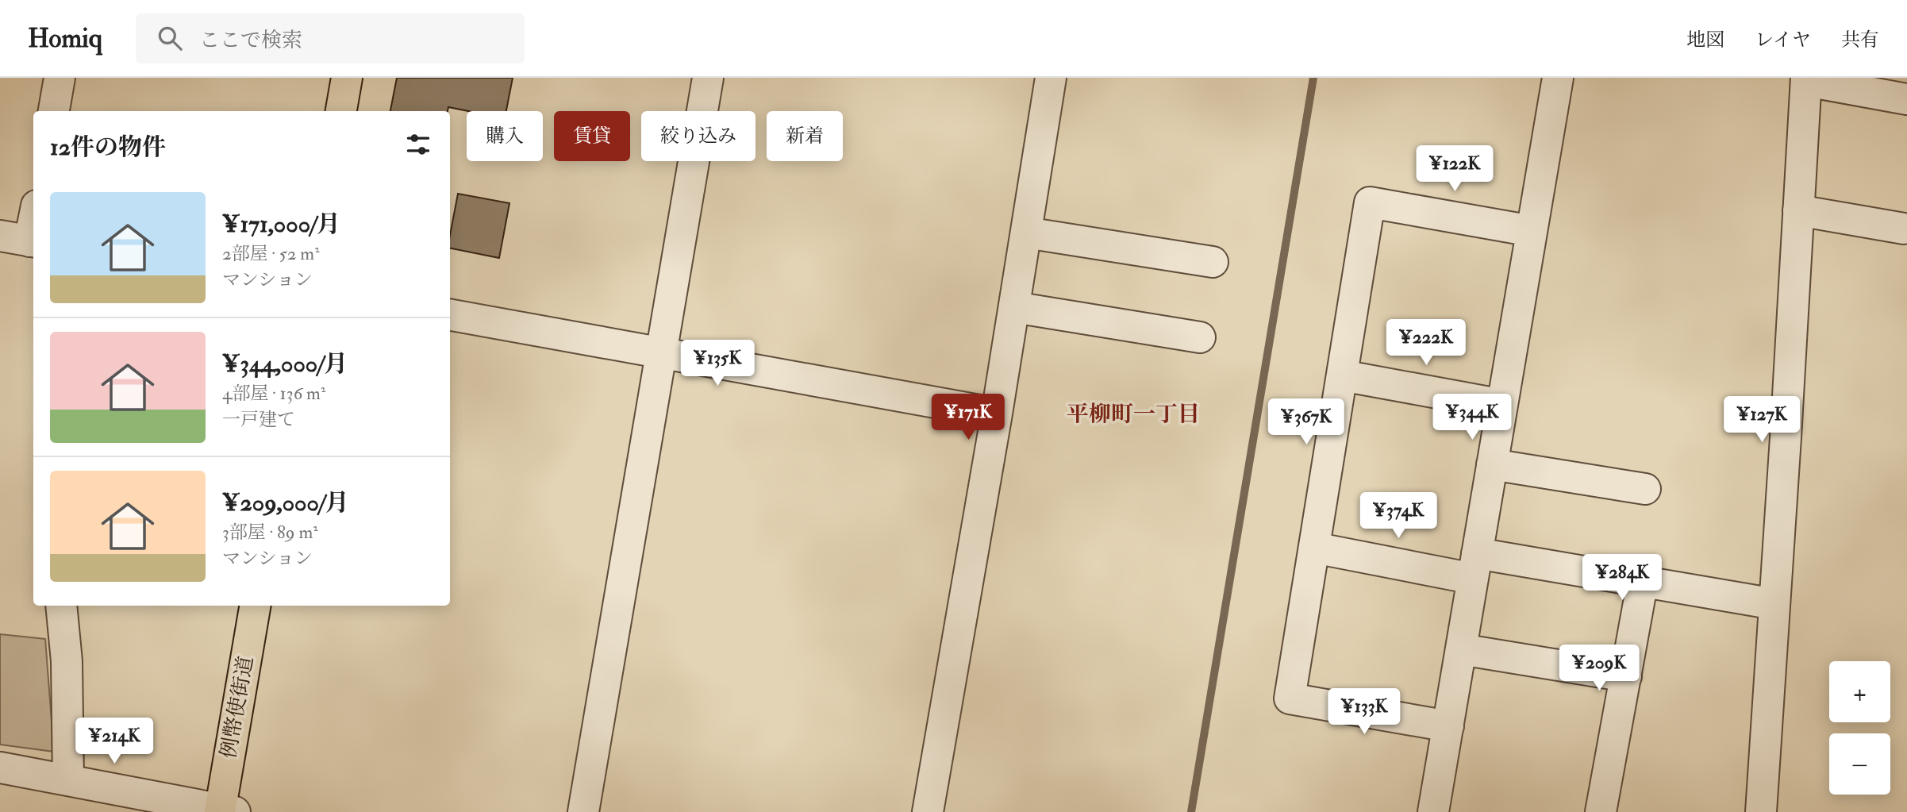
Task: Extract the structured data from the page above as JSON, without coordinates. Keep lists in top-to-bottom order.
{
  "streets": {
    "main road": ["例幣使街道"]
  },
  "districts": ["平柳町一丁目"],
  "page": {
    "header": "Homiq",
    "search": "ここで検索",
    "nav": ["地図", "レイヤ", "共有"],
    "chip": [
      "購入",
      "賃貸",
      "絞り込み",
      "新着"
    ],
    "heading": "12件の物件",
    "price": [
      "¥122K",
      "¥222K",
      "¥135K",
      "¥171K",
      "¥344K",
      "¥127K",
      "¥367K",
      "¥374K",
      "¥284K",
      "¥209K",
      "¥133K",
      "¥214K"
    ],
    "list": [
      {
        "name": "¥171,000/月",
        "note": "2部屋 · 52 m² · マンション"
      },
      {
        "name": "¥344,000/月",
        "note": "4部屋 · 136 m² · 一戸建て"
      },
      {
        "name": "¥209,000/月",
        "note": "3部屋 · 89 m² · マンション"
      }
    ],
    "map_buttons": ["+", "−"]
  }
}
